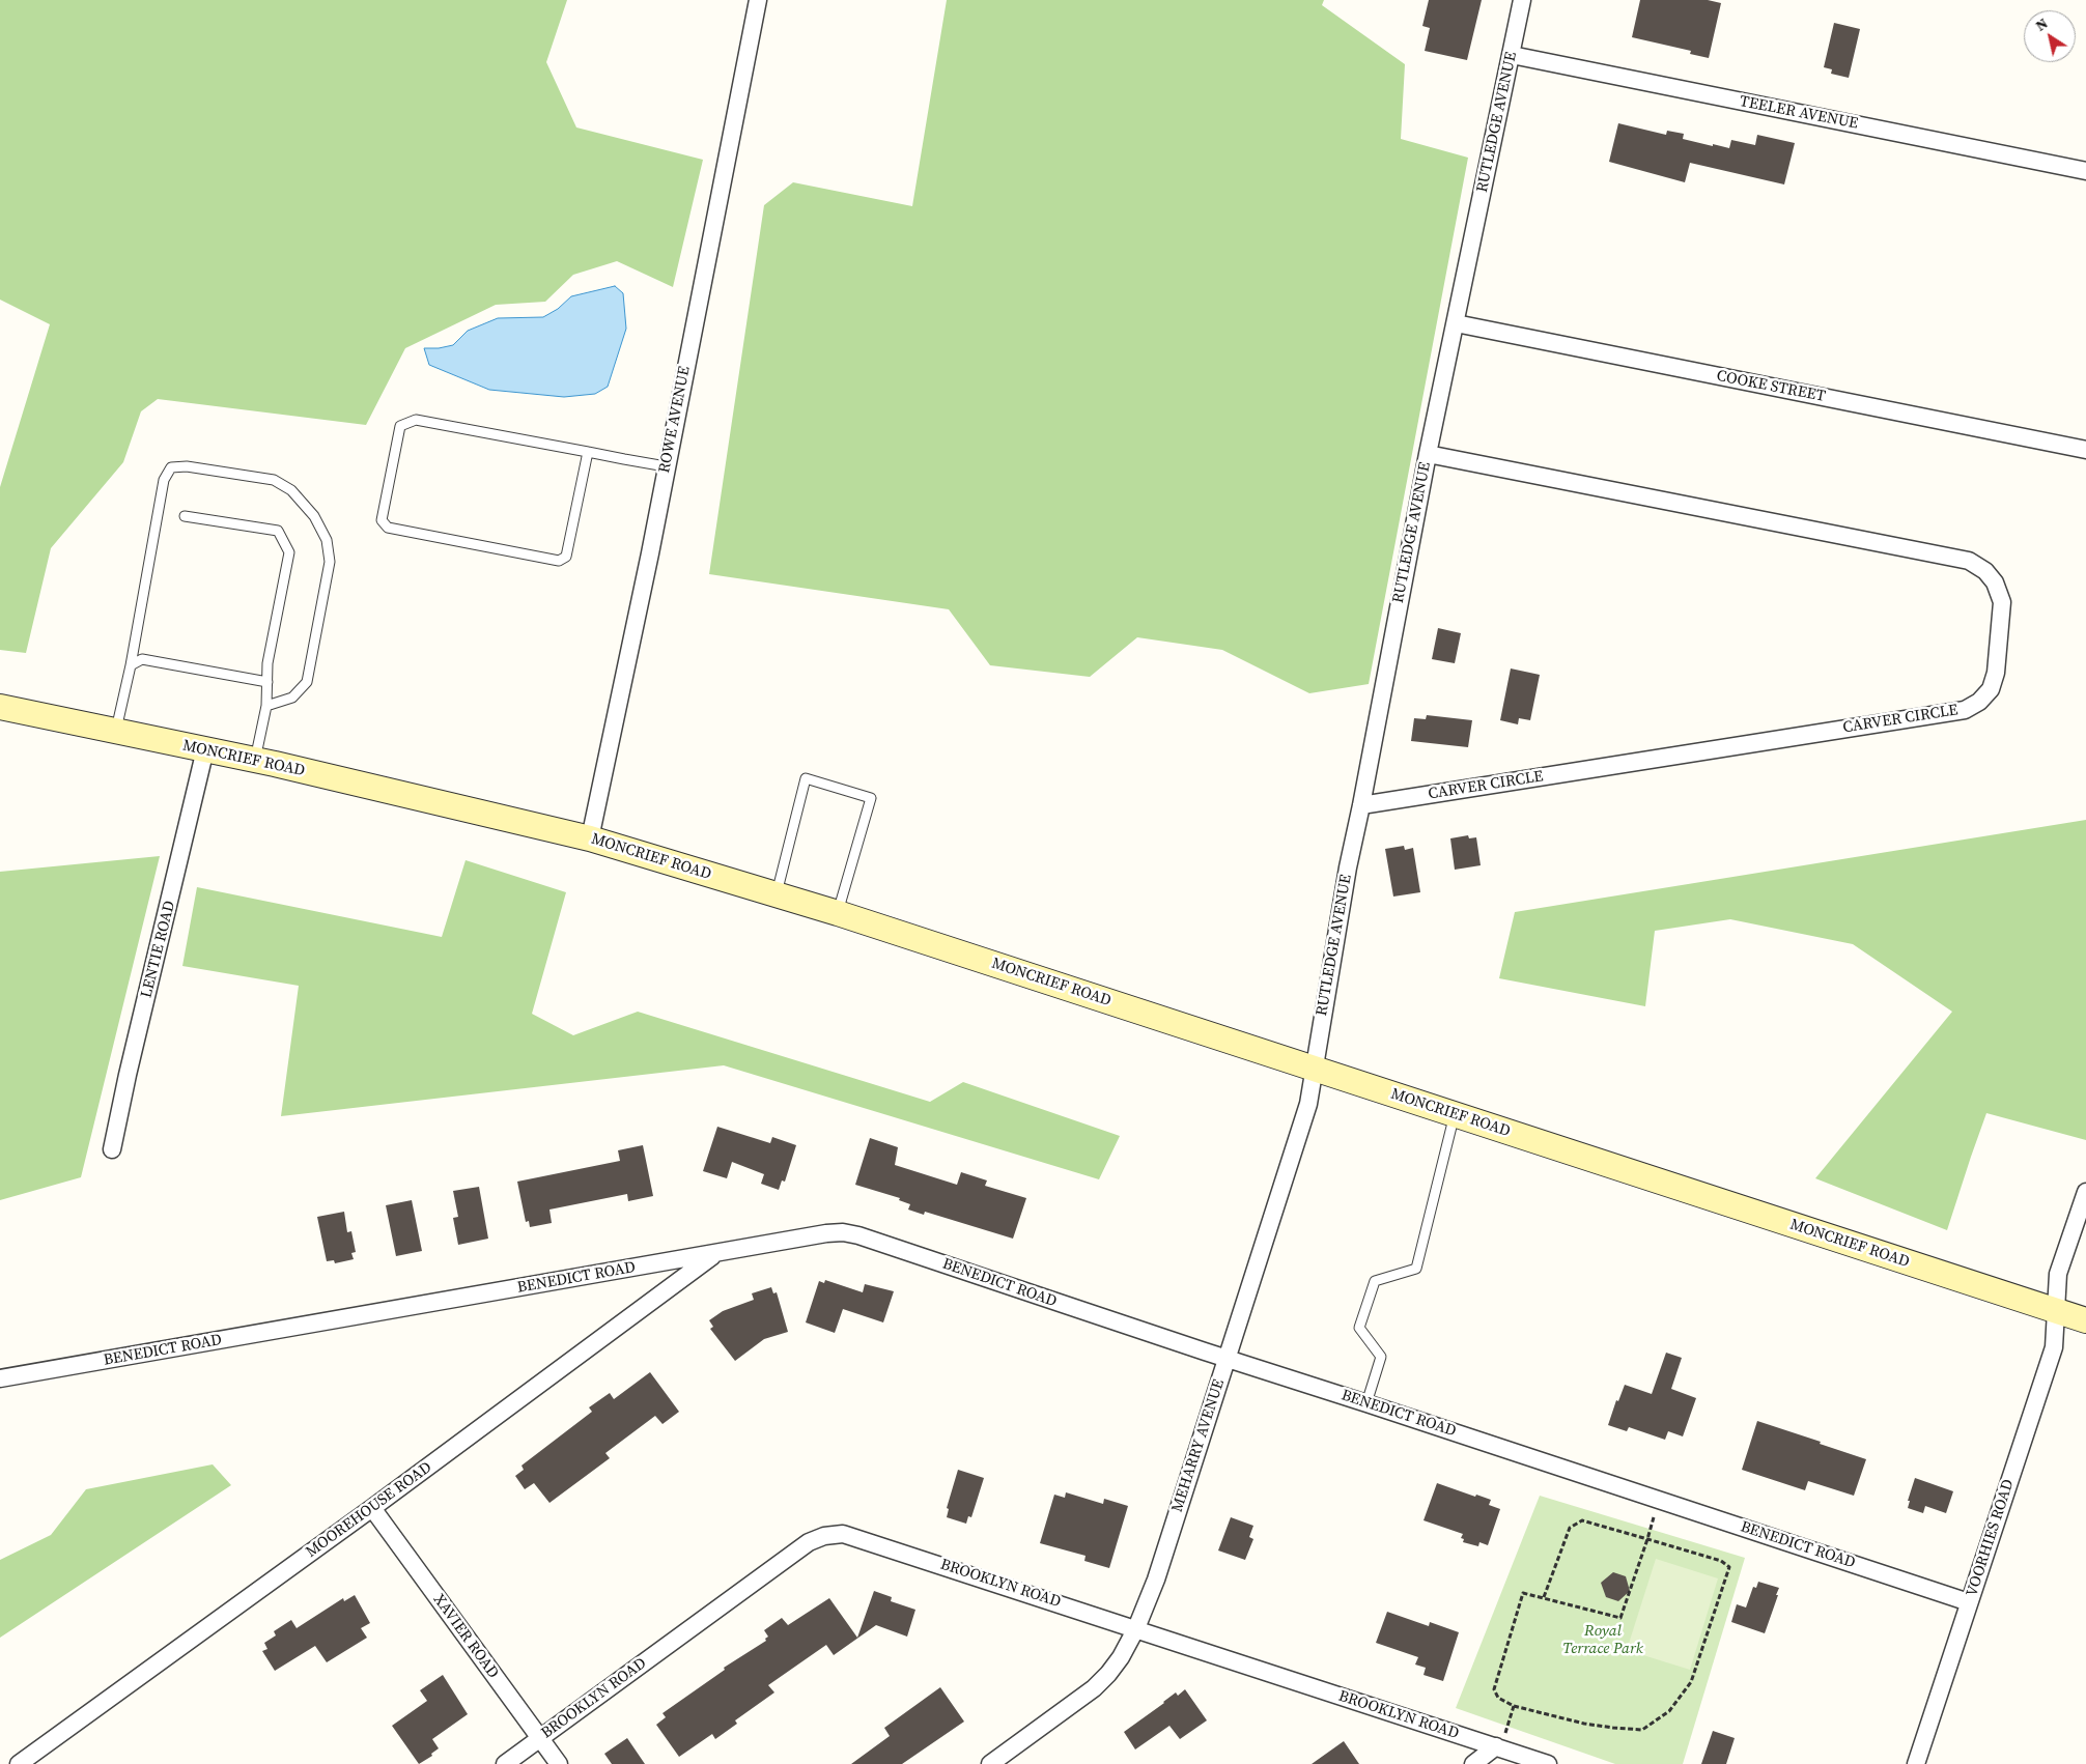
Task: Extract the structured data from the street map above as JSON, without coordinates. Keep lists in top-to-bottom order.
{
  "streets": {
    "main road": ["MONCRIEF ROAD"],
    "street": [
      "TEELER AVENUE",
      "RUTLEDGE AVENUE",
      "COOKE STREET",
      "ROWE AVENUE",
      "CARVER CIRCLE",
      "LENTIE ROAD",
      "BENEDICT ROAD",
      "MEHARRY AVENUE",
      "MOOREHOUSE ROAD",
      "VOORHIES ROAD",
      "BROOKLYN ROAD",
      "XAVIER ROAD"
    ]
  },
  "crossings": [
    ["TEELER AVENUE", "RUTLEDGE AVENUE"],
    ["RUTLEDGE AVENUE", "COOKE STREET"],
    ["RUTLEDGE AVENUE", "CARVER CIRCLE"],
    ["RUTLEDGE AVENUE", "MONCRIEF ROAD"],
    ["RUTLEDGE AVENUE", "MEHARRY AVENUE"],
    ["ROWE AVENUE", "MONCRIEF ROAD"],
    ["MONCRIEF ROAD", "LENTIE ROAD"],
    ["MONCRIEF ROAD", "MEHARRY AVENUE"],
    ["MONCRIEF ROAD", "VOORHIES ROAD"],
    ["BENEDICT ROAD", "MEHARRY AVENUE"],
    ["BENEDICT ROAD", "MOOREHOUSE ROAD"],
    ["BENEDICT ROAD", "VOORHIES ROAD"],
    ["MEHARRY AVENUE", "BROOKLYN ROAD"],
    ["MOOREHOUSE ROAD", "XAVIER ROAD"],
    ["BROOKLYN ROAD", "XAVIER ROAD"]
  ],
  "parks": ["Royal Terrace Park"],
  "north": "top left"
}
